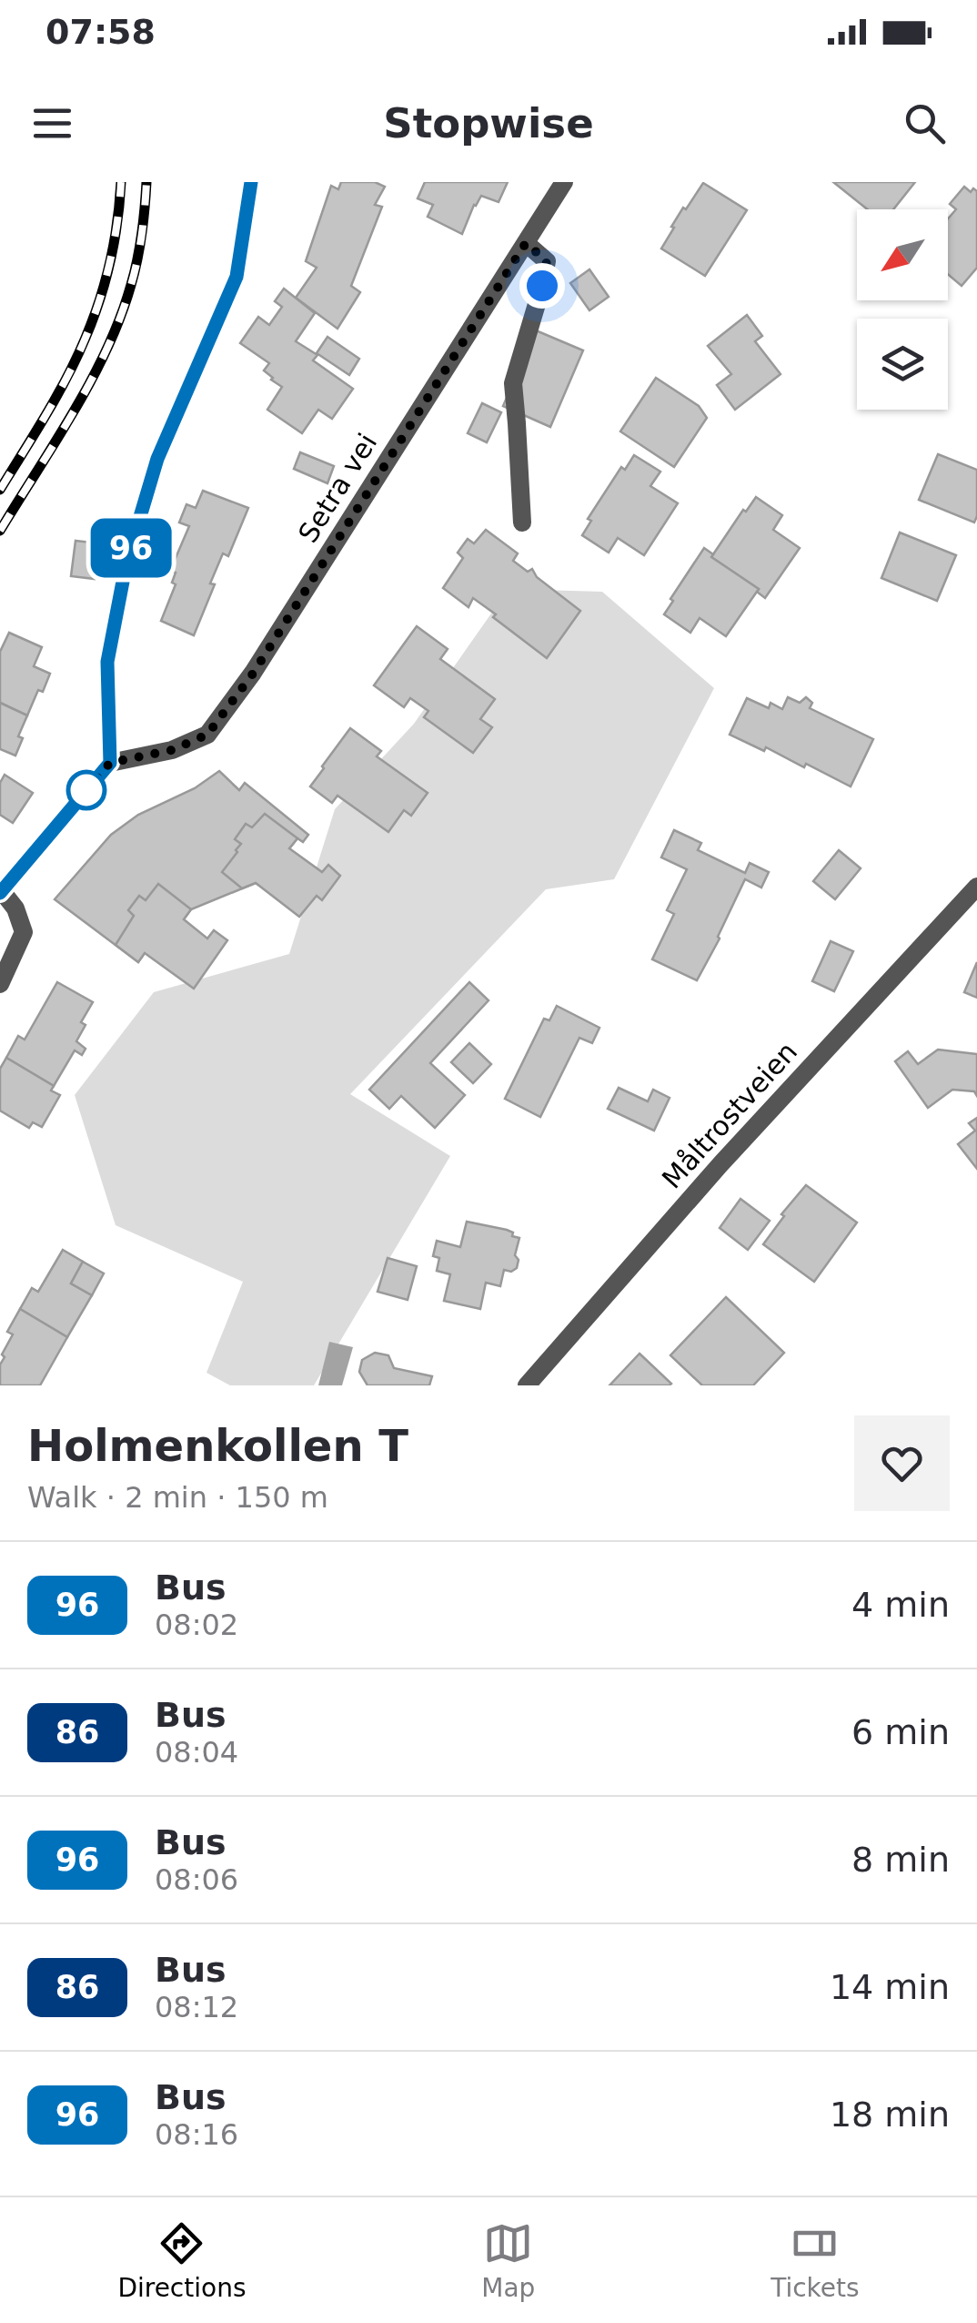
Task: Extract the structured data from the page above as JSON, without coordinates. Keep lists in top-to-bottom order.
{
  "streets": {
    "street": ["Setra vei", "Måltrostveien"]
  },
  "lines": ["bus line 96"],
  "north": "bottom left",
  "page": {
    "status": "07:58",
    "header": "Stopwise",
    "on_map": "96",
    "heading": ["Holmenkollen T", "Walk · 2 min · 150 m"],
    "list": [
      {
        "mark": "96",
        "name": "Bus",
        "note": "08:02",
        "value": "4 min"
      },
      {
        "mark": "86",
        "name": "Bus",
        "note": "08:04",
        "value": "6 min"
      },
      {
        "mark": "96",
        "name": "Bus",
        "note": "08:06",
        "value": "8 min"
      },
      {
        "mark": "86",
        "name": "Bus",
        "note": "08:12",
        "value": "14 min"
      },
      {
        "mark": "96",
        "name": "Bus",
        "note": "08:16",
        "value": "18 min"
      }
    ],
    "tabs": ["Directions", "Map", "Tickets"]
  }
}
